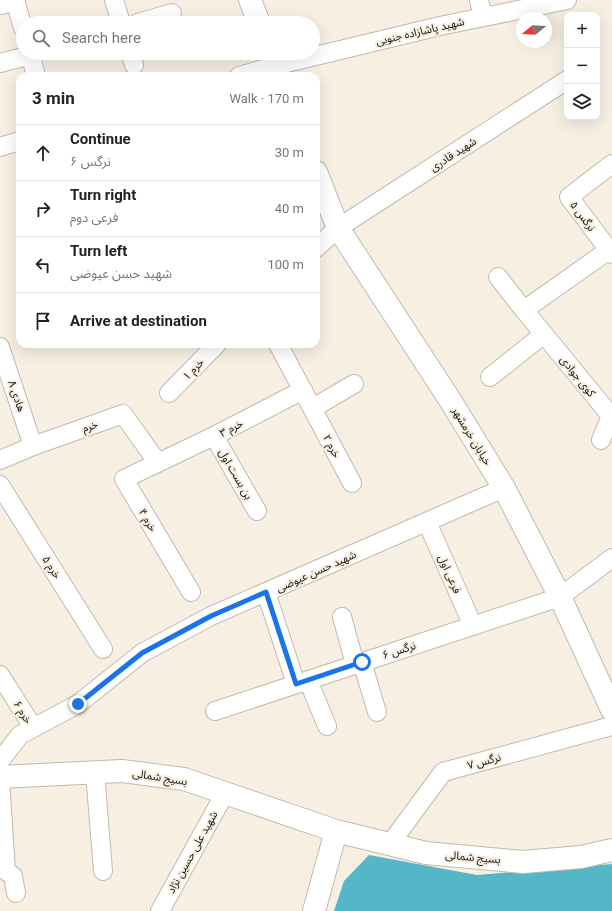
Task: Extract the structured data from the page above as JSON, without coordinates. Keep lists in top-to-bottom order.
{
  "streets": {
    "street": [
      "شهید پاشازاده جنوبی",
      "شهید قادری",
      "نرگس ۵",
      "خرم ۱",
      "کوی جوادی",
      "هادی ۸",
      "خرم",
      "خرم ۳",
      "خیابان خرمشهر",
      "خرم ۲",
      "بن بست اول",
      "خرم ۴",
      "خرم ۵",
      "شهید حسن عیوضی",
      "فرعی اول",
      "نرگس ۶",
      "خرم ۶",
      "نرگس ۷",
      "بسیج شمالی",
      "شهید علی حسین نژاد"
    ]
  },
  "crossings": [
    ["شهید قادری", "خیابان خرمشهر"],
    ["هادی ۸", "خرم"],
    ["خرم", "خرم ۳"],
    ["خرم", "خرم ۴"],
    ["خرم ۳", "خرم ۲"],
    ["خرم ۳", "بن بست اول"],
    ["خرم ۳", "خرم ۴"],
    ["خیابان خرمشهر", "شهید حسن عیوضی"],
    ["خیابان خرمشهر", "نرگس ۶"],
    ["شهید حسن عیوضی", "فرعی اول"],
    ["شهید حسن عیوضی", "خرم ۶"],
    ["فرعی اول", "نرگس ۶"],
    ["نرگس ۷", "بسیج شمالی"],
    ["بسیج شمالی", "شهید علی حسین نژاد"]
  ],
  "north": "left",
  "page": {
    "map_buttons": ["+", "−"],
    "search": "Search here",
    "heading": ["3 min", "Walk · 170 m"],
    "list": [
      ["Continue", "نرگس ۶", "30 m"],
      ["Turn right", "فرعی دوم", "40 m"],
      ["Turn left", "شهید حسن عیوضی", "100 m"],
      "Arrive at destination"
    ]
  }
}
